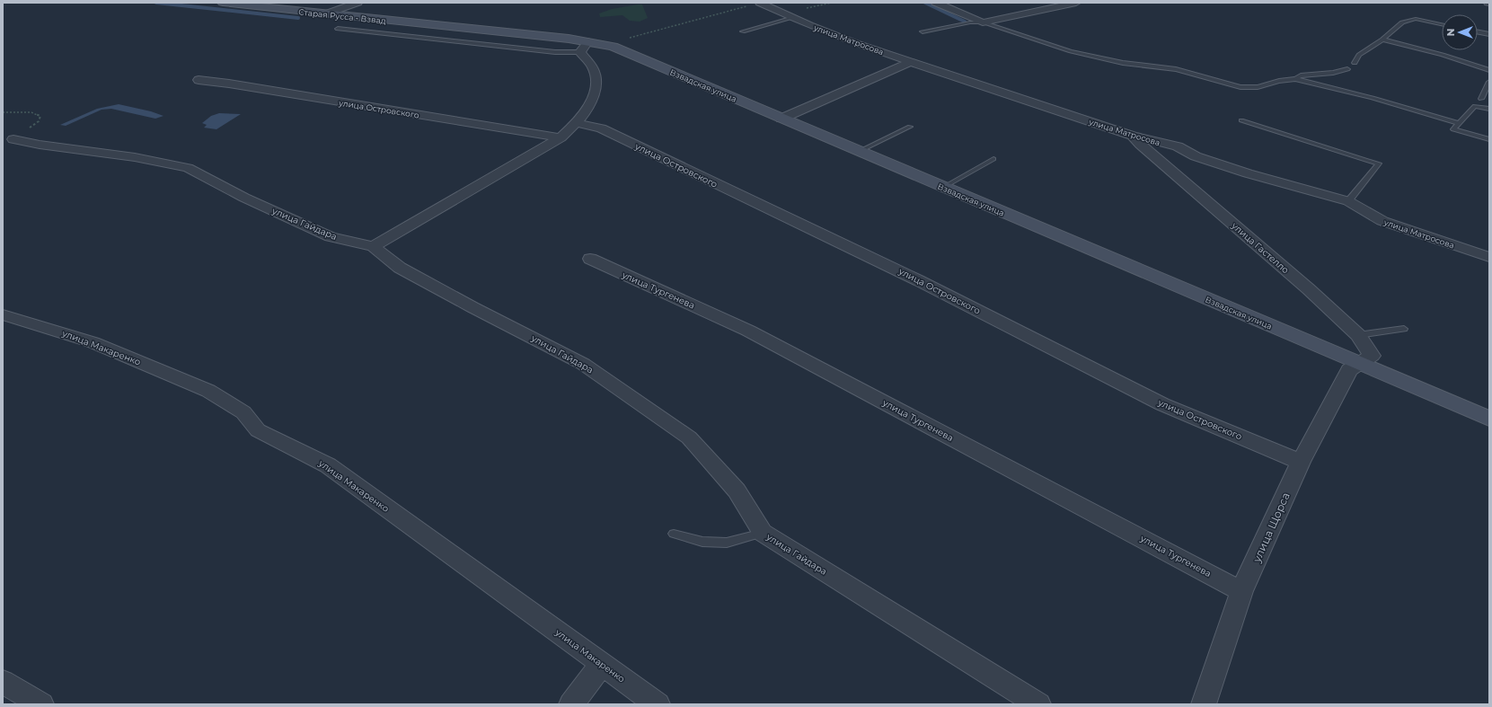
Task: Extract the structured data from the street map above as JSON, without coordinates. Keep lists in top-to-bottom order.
{
  "streets": {
    "street": [
      "Старая Русса - Взвад",
      "улица Матросова",
      "Взвадская улица",
      "улица Островского",
      "улица Гайдара",
      "улица Гастелло",
      "улица Тургенева",
      "улица Макаренко",
      "улица Щорса"
    ]
  },
  "crossings": [
    ["Старая Русса - Взвад", "Взвадская улица"],
    ["улица Матросова", "улица Гастелло"],
    ["Взвадская улица", "улица Гастелло"],
    ["Взвадская улица", "улица Щорса"],
    ["улица Островского", "улица Щорса"],
    ["улица Гастелло", "улица Щорса"],
    ["улица Тургенева", "улица Щорса"]
  ],
  "north": "left"
}
